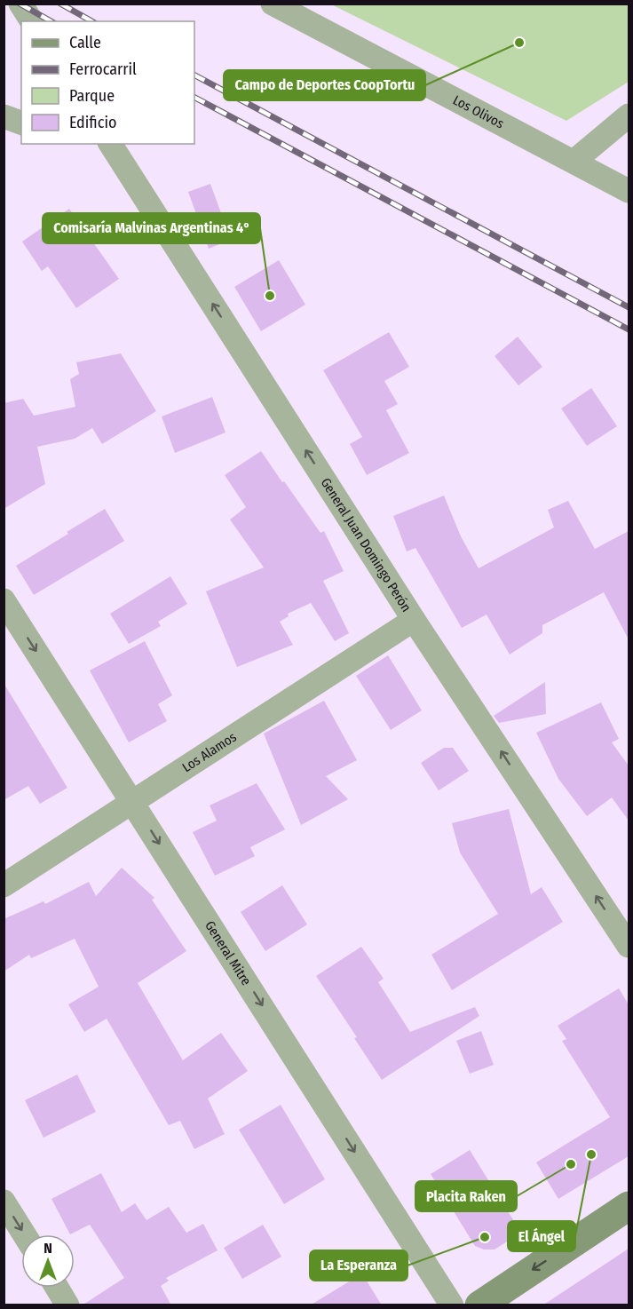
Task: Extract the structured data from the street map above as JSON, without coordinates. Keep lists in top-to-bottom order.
{
  "streets": {
    "street": [
      "Los Olivos",
      "General Juan Domingo Perón",
      "Los Alamos",
      "General Mitre"
    ]
  },
  "crossings": [
    ["General Juan Domingo Perón", "Los Alamos"],
    ["Los Alamos", "General Mitre"]
  ],
  "one_way": ["General Juan Domingo Perón", "General Mitre"],
  "places": [
    "Campo de Deportes CoopTortu",
    "Comisaría Malvinas Argentinas 4°",
    "El Ángel",
    "Placita Raken",
    "La Esperanza"
  ],
  "legend": [
    "Calle",
    "Ferrocarril",
    "Parque",
    "Edificio"
  ],
  "north": "top"
}
